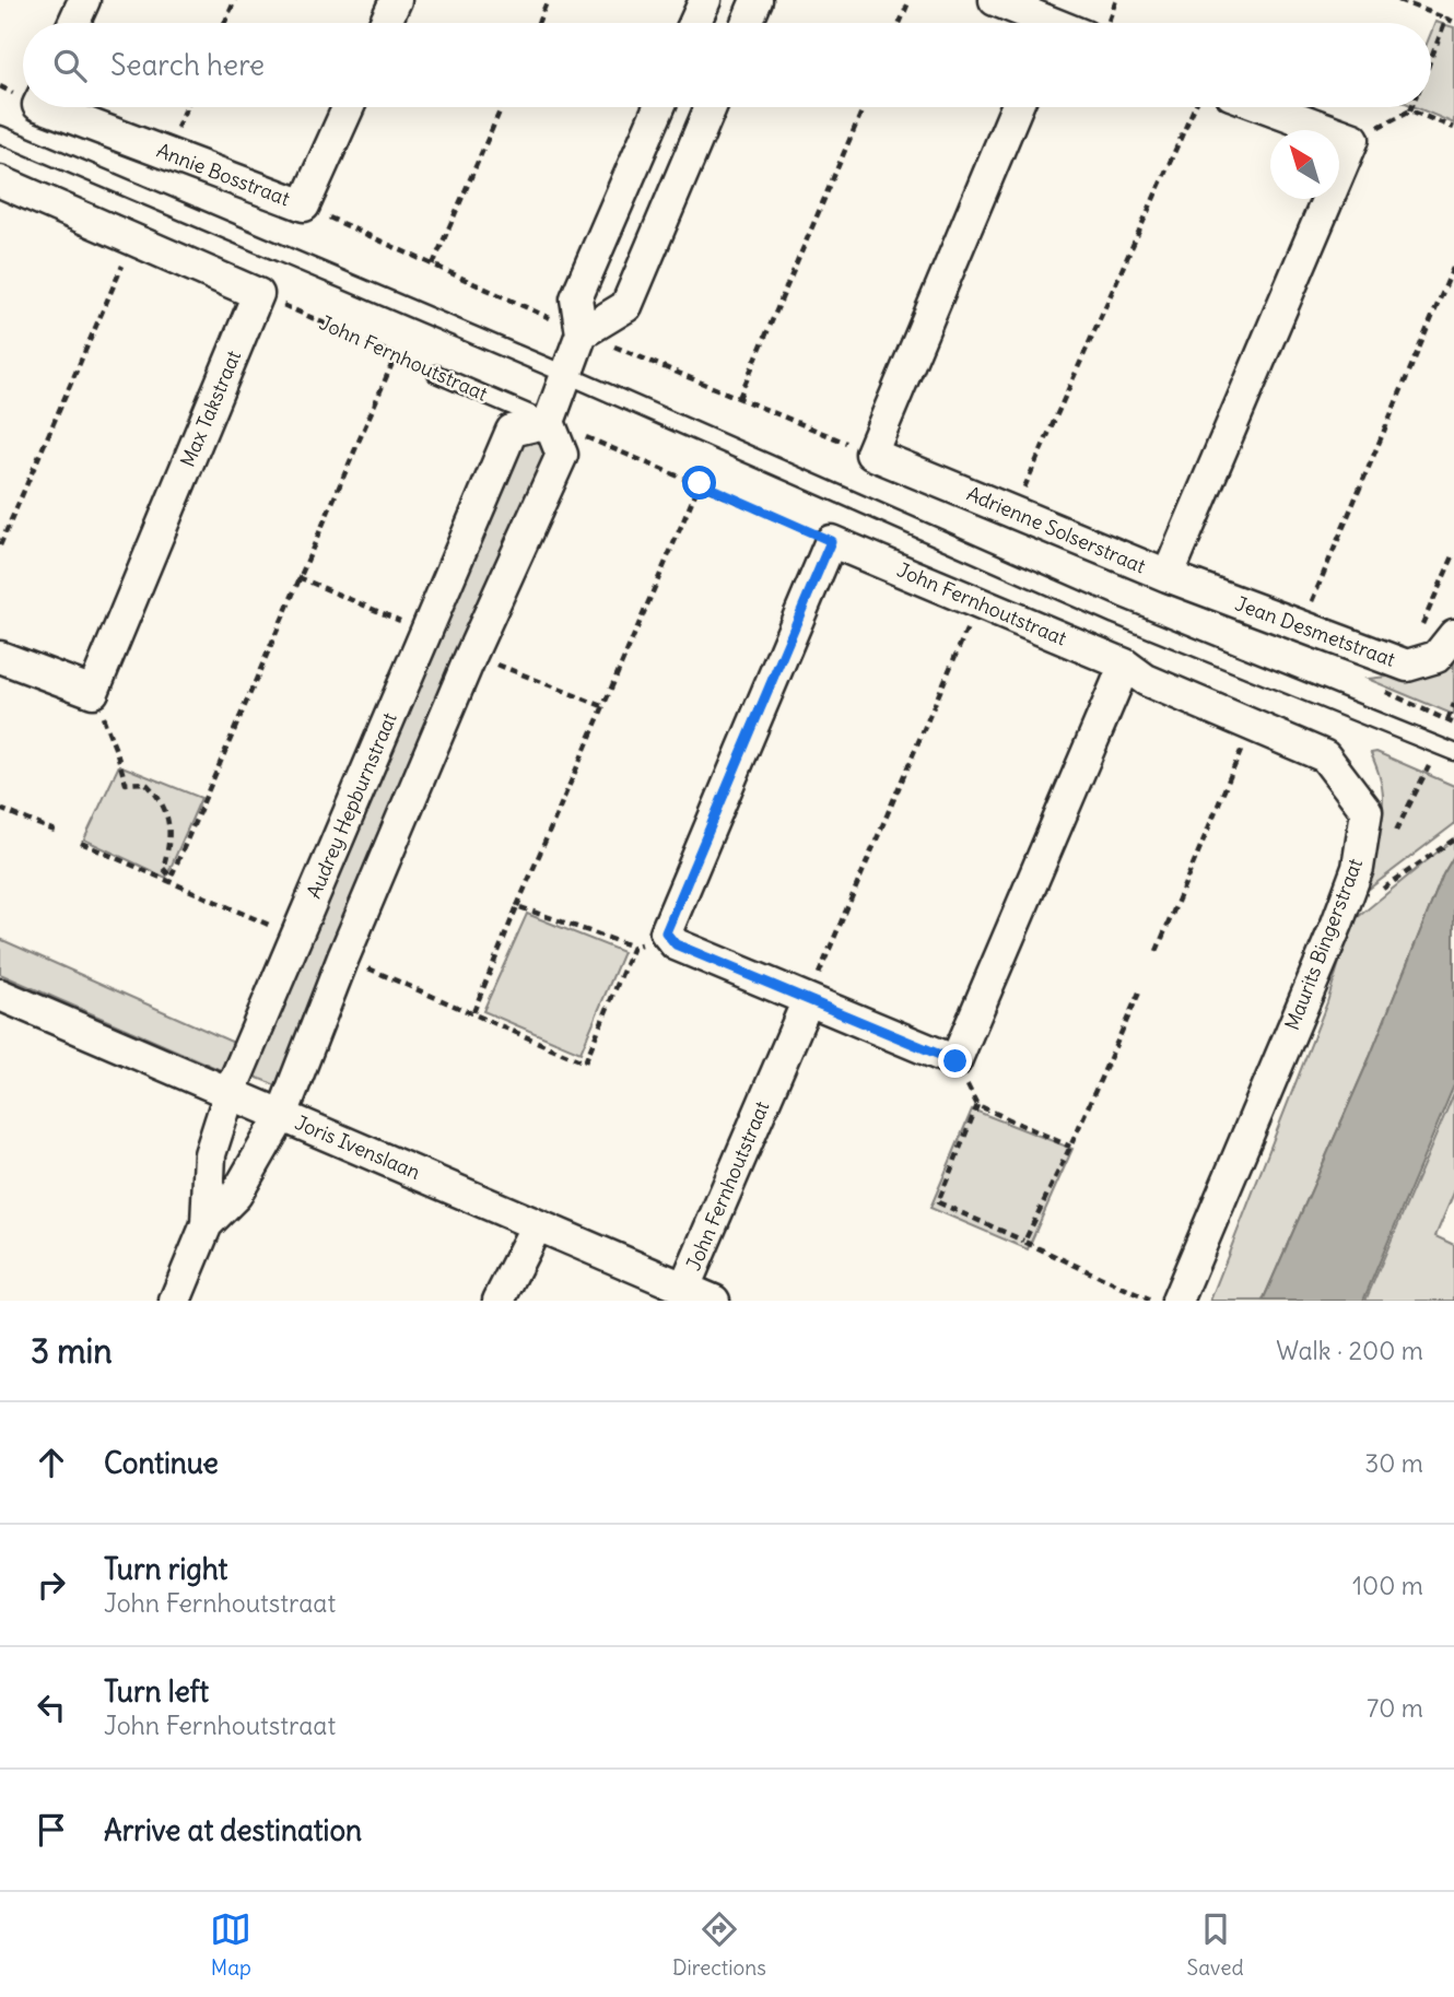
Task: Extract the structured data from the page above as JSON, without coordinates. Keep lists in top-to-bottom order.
{
  "streets": {
    "street": [
      "Annie Bosstraat",
      "John Fernhoutstraat",
      "Max Takstraat",
      "Adrienne Solserstraat",
      "Jean Desmetstraat",
      "Audrey Hepburnstraat",
      "Maurits Bingerstraat",
      "Joris Ivenslaan"
    ]
  },
  "crossings": [
    ["John Fernhoutstraat", "Max Takstraat"],
    ["John Fernhoutstraat", "Audrey Hepburnstraat"],
    ["John Fernhoutstraat", "Maurits Bingerstraat"],
    ["John Fernhoutstraat", "Joris Ivenslaan"],
    ["Adrienne Solserstraat", "Jean Desmetstraat"],
    ["Audrey Hepburnstraat", "Joris Ivenslaan"]
  ],
  "north": "top left",
  "page": {
    "search": "Search here",
    "heading": ["3 min", "Walk · 200 m"],
    "list": [
      ["Continue", "30 m"],
      ["Turn right", "John Fernhoutstraat", "100 m"],
      ["Turn left", "John Fernhoutstraat", "70 m"],
      "Arrive at destination"
    ],
    "nav": ["Map", "Directions", "Saved"]
  }
}
